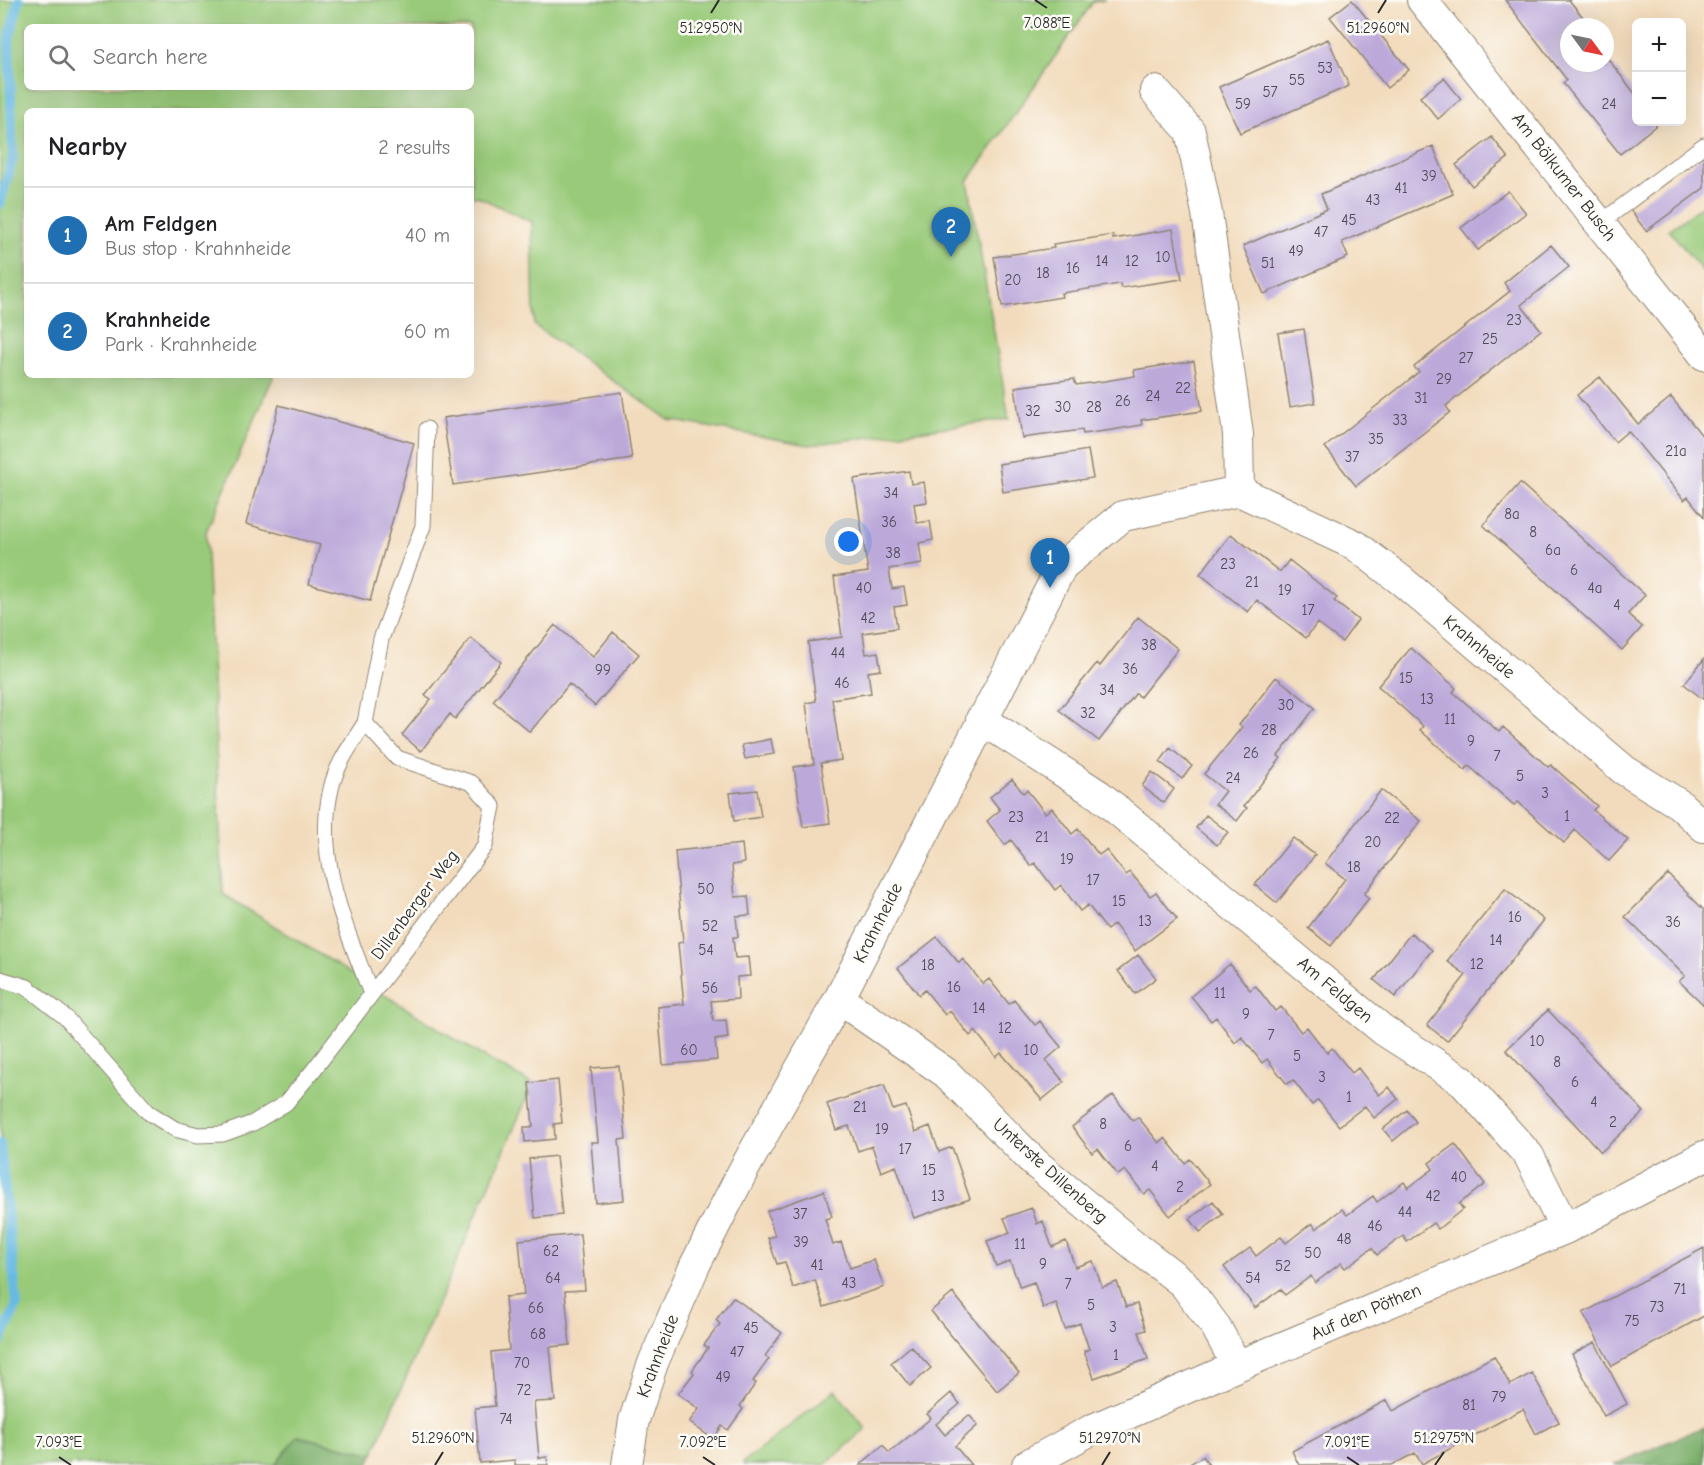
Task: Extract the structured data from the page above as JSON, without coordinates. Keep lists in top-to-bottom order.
{
  "streets": {
    "street": [
      "Am Bölkumer Busch",
      "Krahnheide",
      "Am Feldgen",
      "Unterste Dillenberg",
      "Auf den Pöthen"
    ],
    "lane": ["Dillenberger Weg"]
  },
  "crossings": [
    ["Krahnheide", "Am Feldgen"],
    ["Krahnheide", "Unterste Dillenberg"],
    ["Am Feldgen", "Auf den Pöthen"],
    ["Unterste Dillenberg", "Auf den Pöthen"]
  ],
  "house_numbers": [
    "53",
    "55",
    "57",
    "59",
    "24",
    "39",
    "41",
    "43",
    "45",
    "47",
    "49",
    "10",
    "14",
    "12",
    "51",
    "16",
    "18",
    "20",
    "23",
    "25",
    "27",
    "29",
    "22",
    "24",
    "31",
    "26",
    "30",
    "28",
    "32",
    "33",
    "35",
    "21a",
    "37",
    "34",
    "8a",
    "36",
    "8",
    "6a",
    "38",
    "23",
    "6",
    "21",
    "40",
    "4a",
    "19",
    "4",
    "17",
    "42",
    "38",
    "44",
    "36",
    "99",
    "15",
    "46",
    "34",
    "13",
    "30",
    "32",
    "11",
    "28",
    "9",
    "26",
    "7",
    "5",
    "24",
    "3",
    "1",
    "23",
    "22",
    "21",
    "20",
    "19",
    "18",
    "17",
    "50",
    "15",
    "16",
    "13",
    "36",
    "52",
    "14",
    "54",
    "12",
    "18",
    "16",
    "56",
    "11",
    "14",
    "9",
    "12",
    "7",
    "10",
    "60",
    "10",
    "5",
    "8",
    "3",
    "6",
    "1",
    "4",
    "21",
    "2",
    "8",
    "19",
    "6",
    "17",
    "4",
    "15",
    "40",
    "2",
    "13",
    "42",
    "44",
    "37",
    "46",
    "48",
    "39",
    "11",
    "62",
    "50",
    "9",
    "41",
    "52",
    "64",
    "54",
    "43",
    "7",
    "71",
    "5",
    "73",
    "66",
    "75",
    "3",
    "45",
    "68",
    "47",
    "1",
    "70",
    "49",
    "72",
    "79",
    "81",
    "74"
  ],
  "north": "bottom right",
  "page": {
    "map_buttons": ["+", "−"],
    "search": "Search here",
    "heading": ["Nearby", "2 results"],
    "list": [
      {
        "mark": "1",
        "name": "Am Feldgen",
        "note": "Bus stop · Krahnheide",
        "value": "40 m"
      },
      {
        "mark": "2",
        "name": "Krahnheide",
        "note": "Park · Krahnheide",
        "value": "60 m"
      }
    ],
    "pins": ["2", "1"]
  },
  "coordinates": [
    "7.088°E",
    "51.2960°N",
    "51.2950°N",
    "51.2970°N",
    "51.2975°N",
    "7.093°E",
    "7.092°E",
    "7.091°E"
  ]
}
